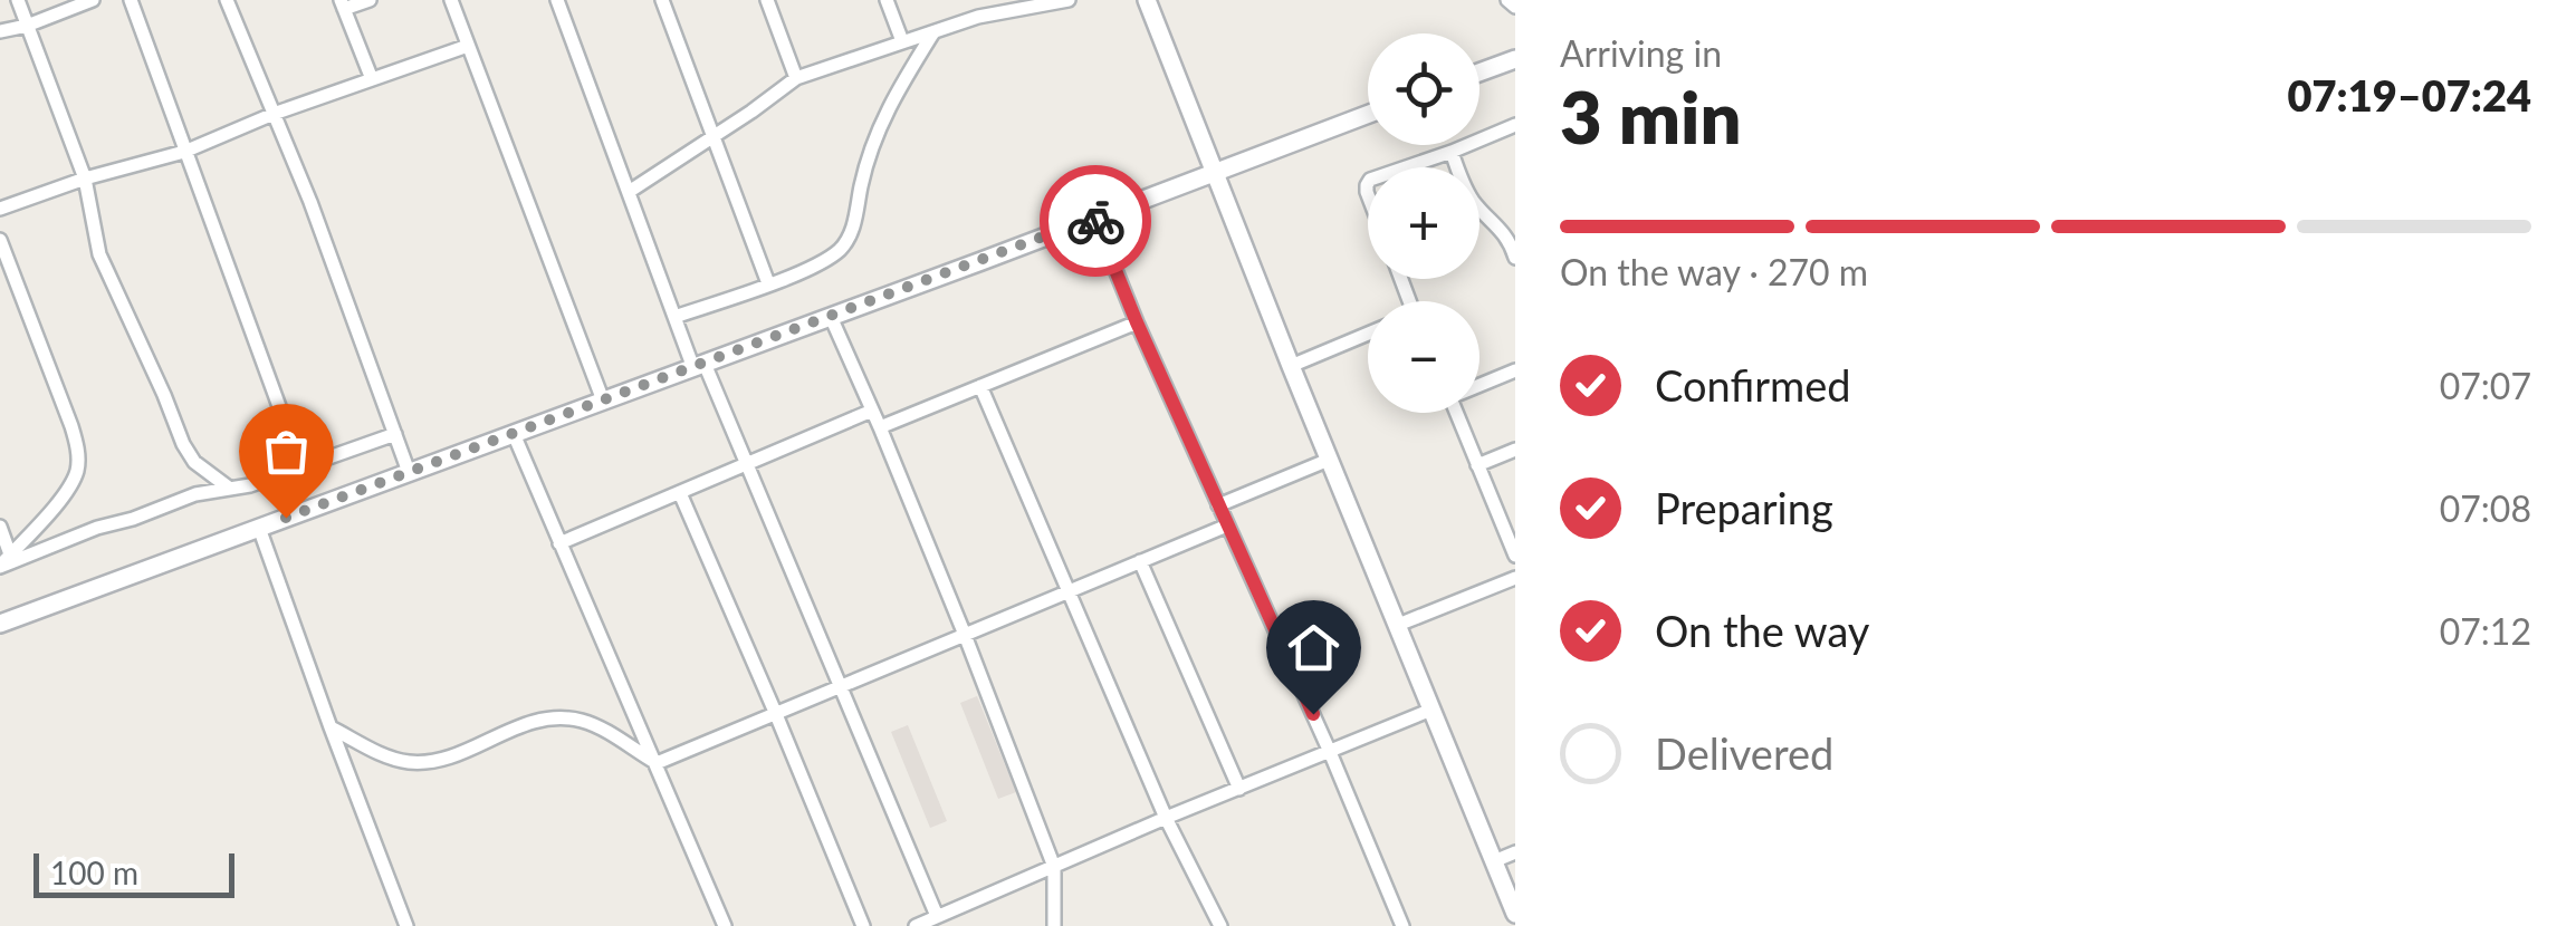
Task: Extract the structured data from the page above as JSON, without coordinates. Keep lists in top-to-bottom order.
{
  "scale_bar": "100 m",
  "page": {
    "heading": ["3 min", "Arriving in", "07:19–07:24"],
    "map_buttons": ["+", "−"],
    "bar": "On the way · 270 m",
    "list": [
      ["Confirmed", "07:07"],
      ["Preparing", "07:08"],
      ["On the way", "07:12"],
      "Delivered"
    ],
    "scale": "100 m"
  }
}
